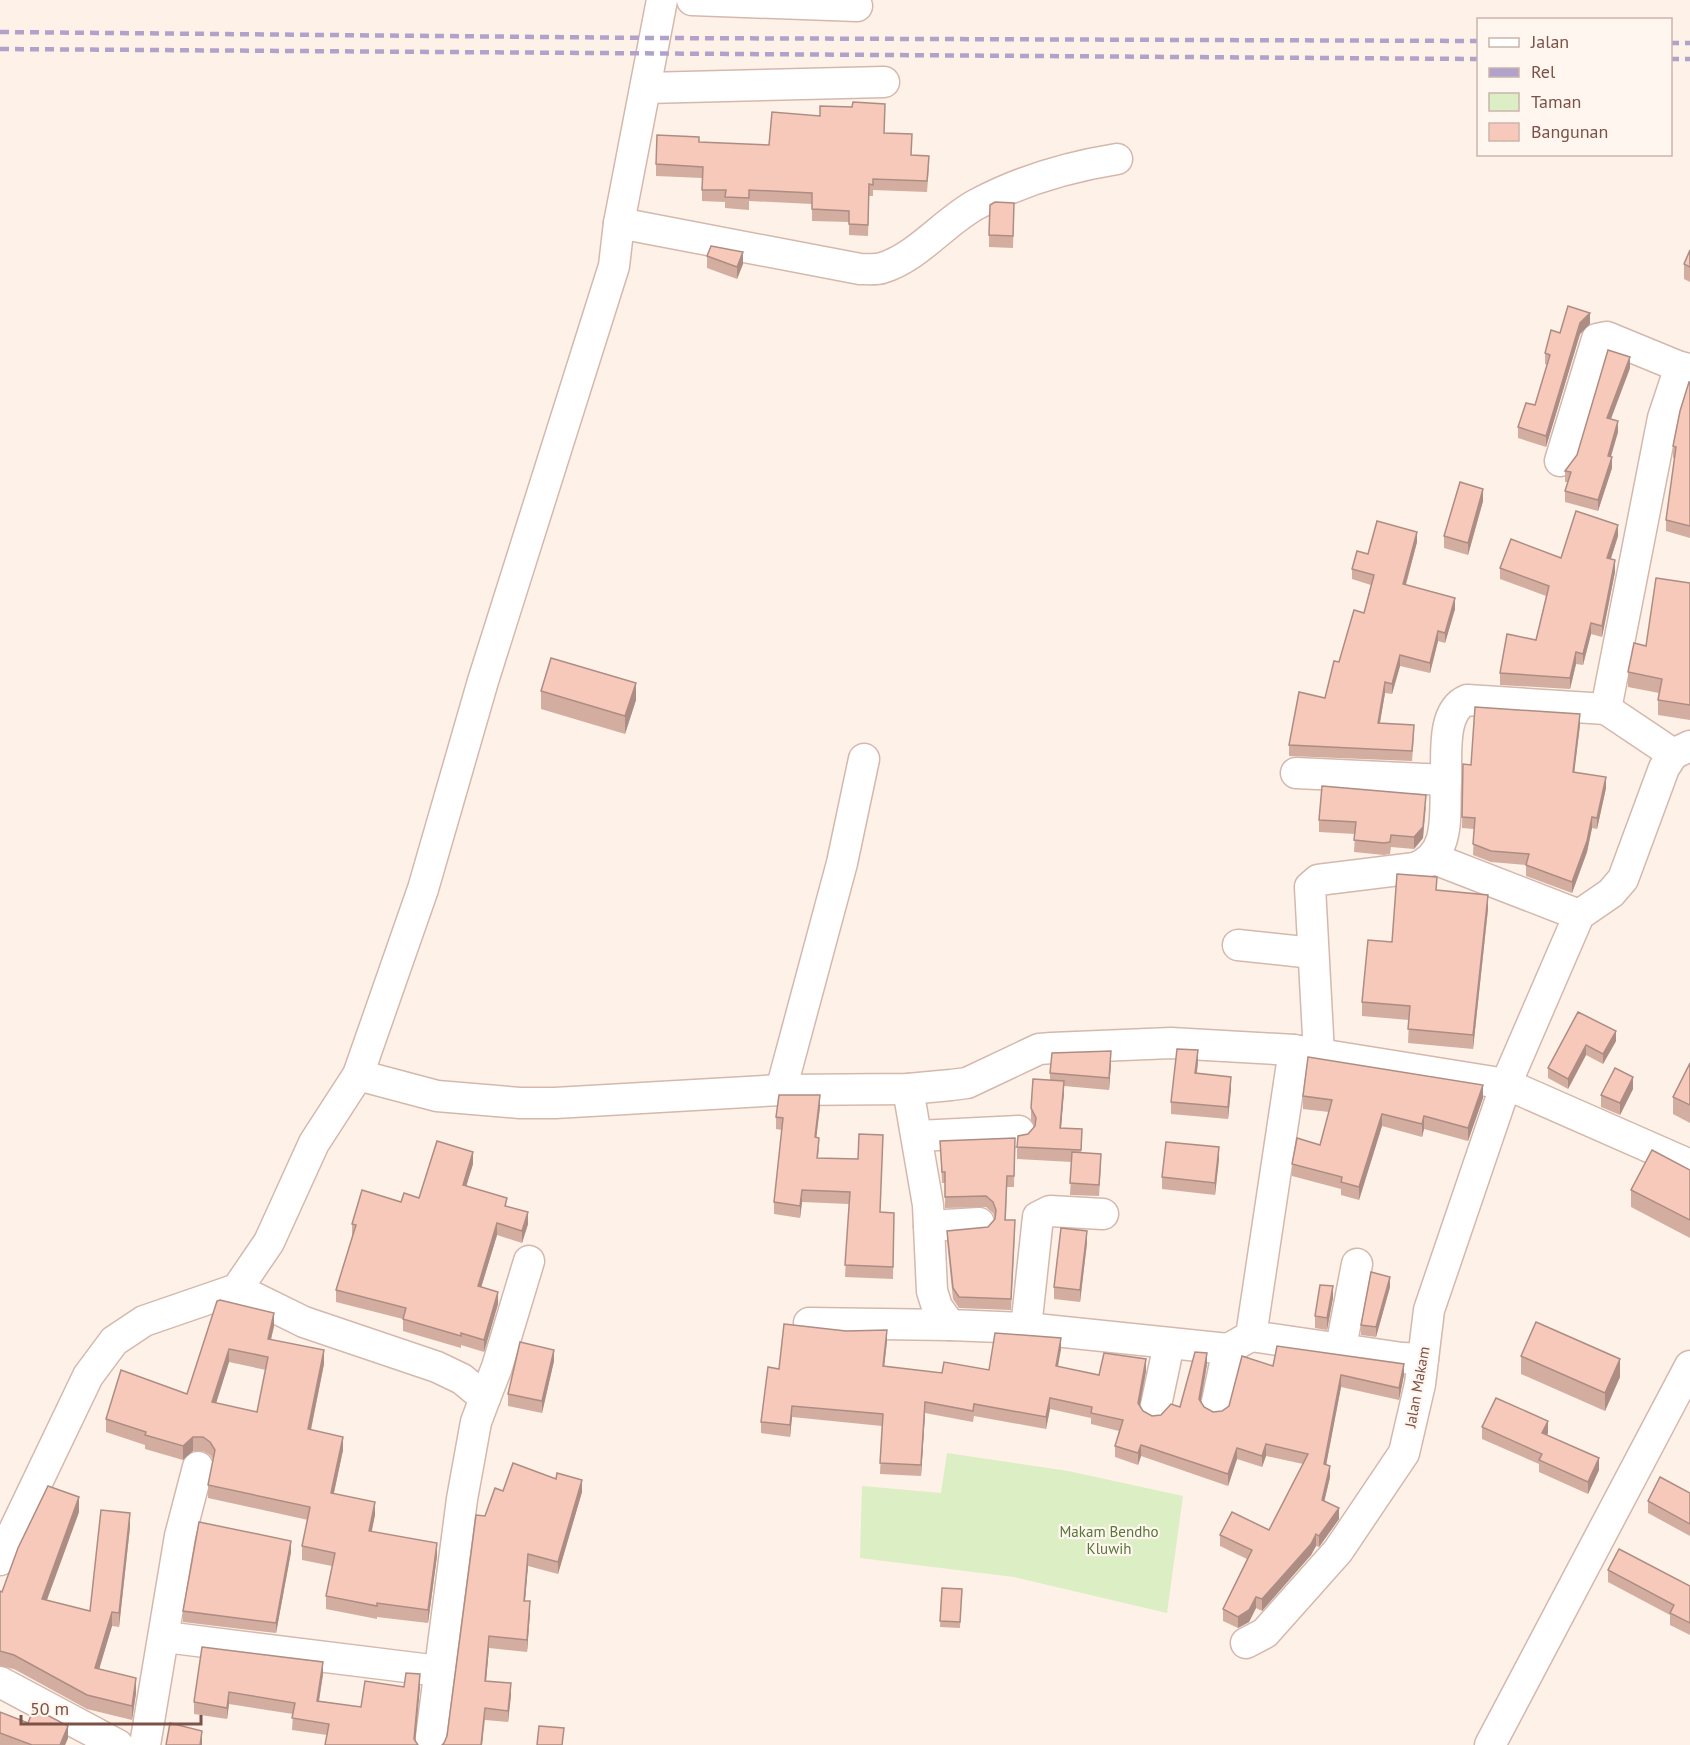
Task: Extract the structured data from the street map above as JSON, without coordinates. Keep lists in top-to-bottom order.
{
  "streets": {
    "street": ["Jalan Makam"]
  },
  "parks": ["Makam Bendho Kluwih"],
  "legend": [
    "Jalan",
    "Rel",
    "Taman",
    "Bangunan"
  ],
  "scale_bar": "50 m"
}
